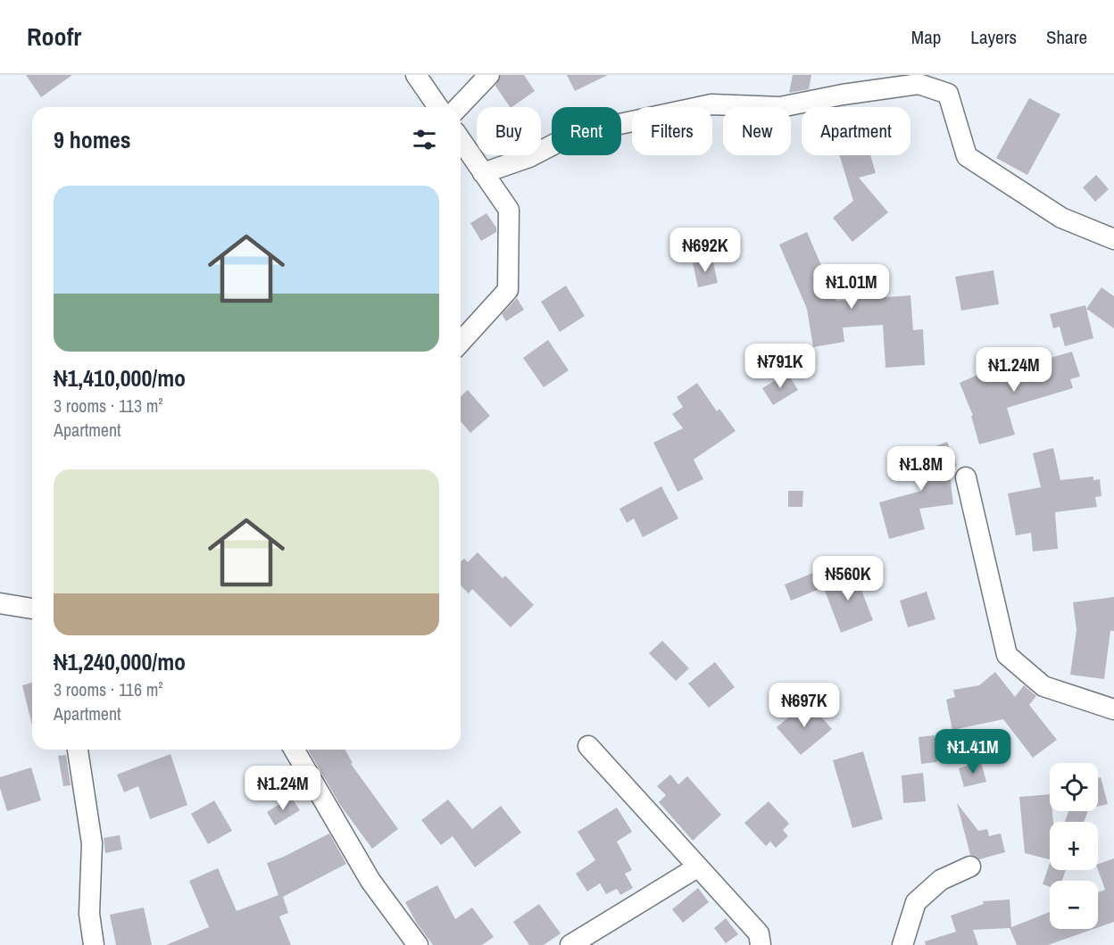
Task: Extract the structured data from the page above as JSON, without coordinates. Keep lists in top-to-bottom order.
{
  "page": {
    "header": "Roofr",
    "nav": ["Map", "Layers", "Share"],
    "chip": [
      "Buy",
      "Rent",
      "Filters",
      "New",
      "Apartment"
    ],
    "heading": "9 homes",
    "list": [
      {
        "name": "₦1,410,000/mo",
        "note": "3 rooms · 113 m² · Apartment"
      },
      {
        "name": "₦1,240,000/mo",
        "note": "3 rooms · 116 m² · Apartment"
      }
    ],
    "price": [
      "₦692K",
      "₦1.01M",
      "₦791K",
      "₦1.24M",
      "₦1.8M",
      "₦560K",
      "₦697K",
      "₦1.41M",
      "₦1.24M"
    ],
    "map_buttons": ["+", "−"]
  }
}
